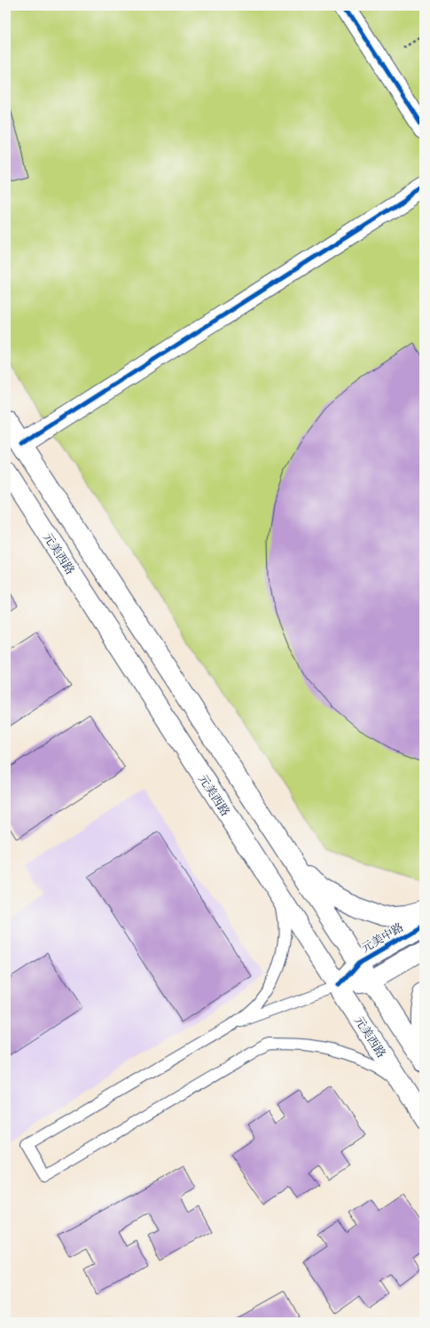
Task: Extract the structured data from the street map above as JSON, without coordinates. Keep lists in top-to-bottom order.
{
  "streets": {
    "main road": ["元美西路", "元美中路"]
  },
  "crossings": [
    ["元美西路", "元美中路"]
  ]
}
